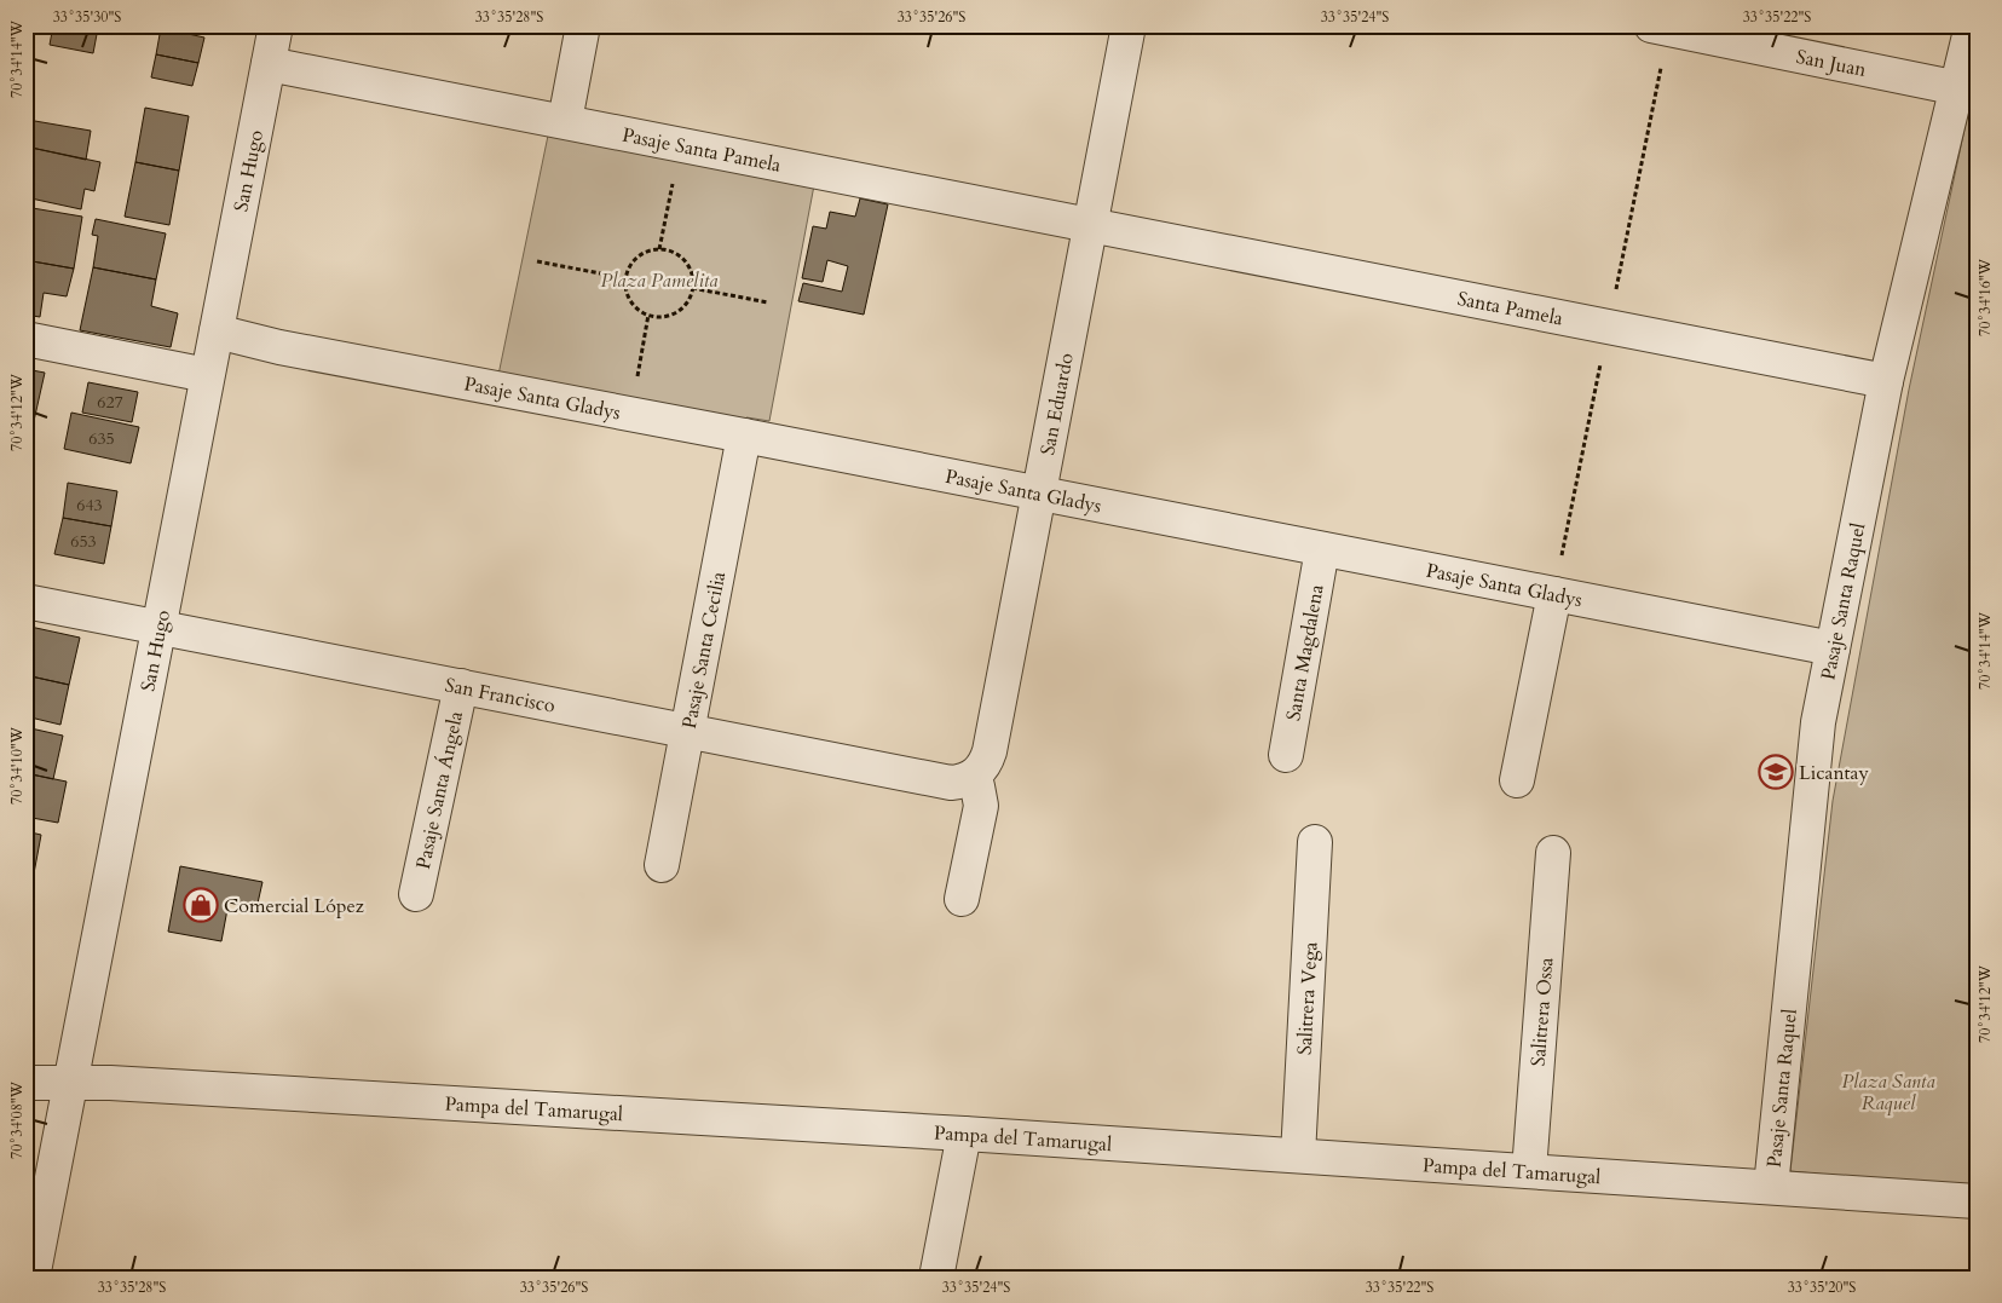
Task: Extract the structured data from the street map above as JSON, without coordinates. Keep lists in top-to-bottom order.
{
  "streets": {
    "street": [
      "San Juan",
      "Pasaje Santa Pamela",
      "San Hugo",
      "Santa Pamela",
      "Pasaje Santa Gladys",
      "San Eduardo",
      "Pasaje Santa Raquel",
      "Pasaje Santa Cecilia",
      "Santa Magdalena",
      "San Francisco",
      "Pasaje Santa Ángela",
      "Salitrera Vega",
      "Salitrera Ossa",
      "Pampa del Tamarugal"
    ]
  },
  "crossings": [
    ["San Juan", "Pasaje Santa Raquel"],
    ["Pasaje Santa Pamela", "San Hugo"],
    ["Pasaje Santa Pamela", "Santa Pamela"],
    ["Pasaje Santa Pamela", "San Eduardo"],
    ["San Hugo", "Pasaje Santa Gladys"],
    ["San Hugo", "San Francisco"],
    ["San Hugo", "Pampa del Tamarugal"],
    ["Santa Pamela", "Pasaje Santa Raquel"],
    ["Pasaje Santa Gladys", "San Eduardo"],
    ["Pasaje Santa Gladys", "Pasaje Santa Raquel"],
    ["Pasaje Santa Gladys", "Pasaje Santa Cecilia"],
    ["Pasaje Santa Gladys", "Santa Magdalena"],
    ["San Eduardo", "San Francisco"],
    ["Pasaje Santa Raquel", "Pampa del Tamarugal"],
    ["Pasaje Santa Cecilia", "San Francisco"],
    ["San Francisco", "Pasaje Santa Ángela"],
    ["Salitrera Vega", "Pampa del Tamarugal"],
    ["Salitrera Ossa", "Pampa del Tamarugal"]
  ],
  "parks": ["Plaza Pamelita", "Plaza Santa Raquel"],
  "places": {
    "school or university": ["Licantay"],
    "shop": ["Comercial López"]
  },
  "house_numbers": [
    "627",
    "635",
    "643",
    "653"
  ],
  "coordinates": [
    "33°35'30\"S",
    "33°35'28\"S",
    "33°35'26\"S",
    "33°35'24\"S",
    "33°35'22\"S",
    "70°34'14\"W",
    "70°34'16\"W",
    "70°34'12\"W",
    "70°34'10\"W",
    "70°34'08\"W",
    "33°35'20\"S"
  ]
}
